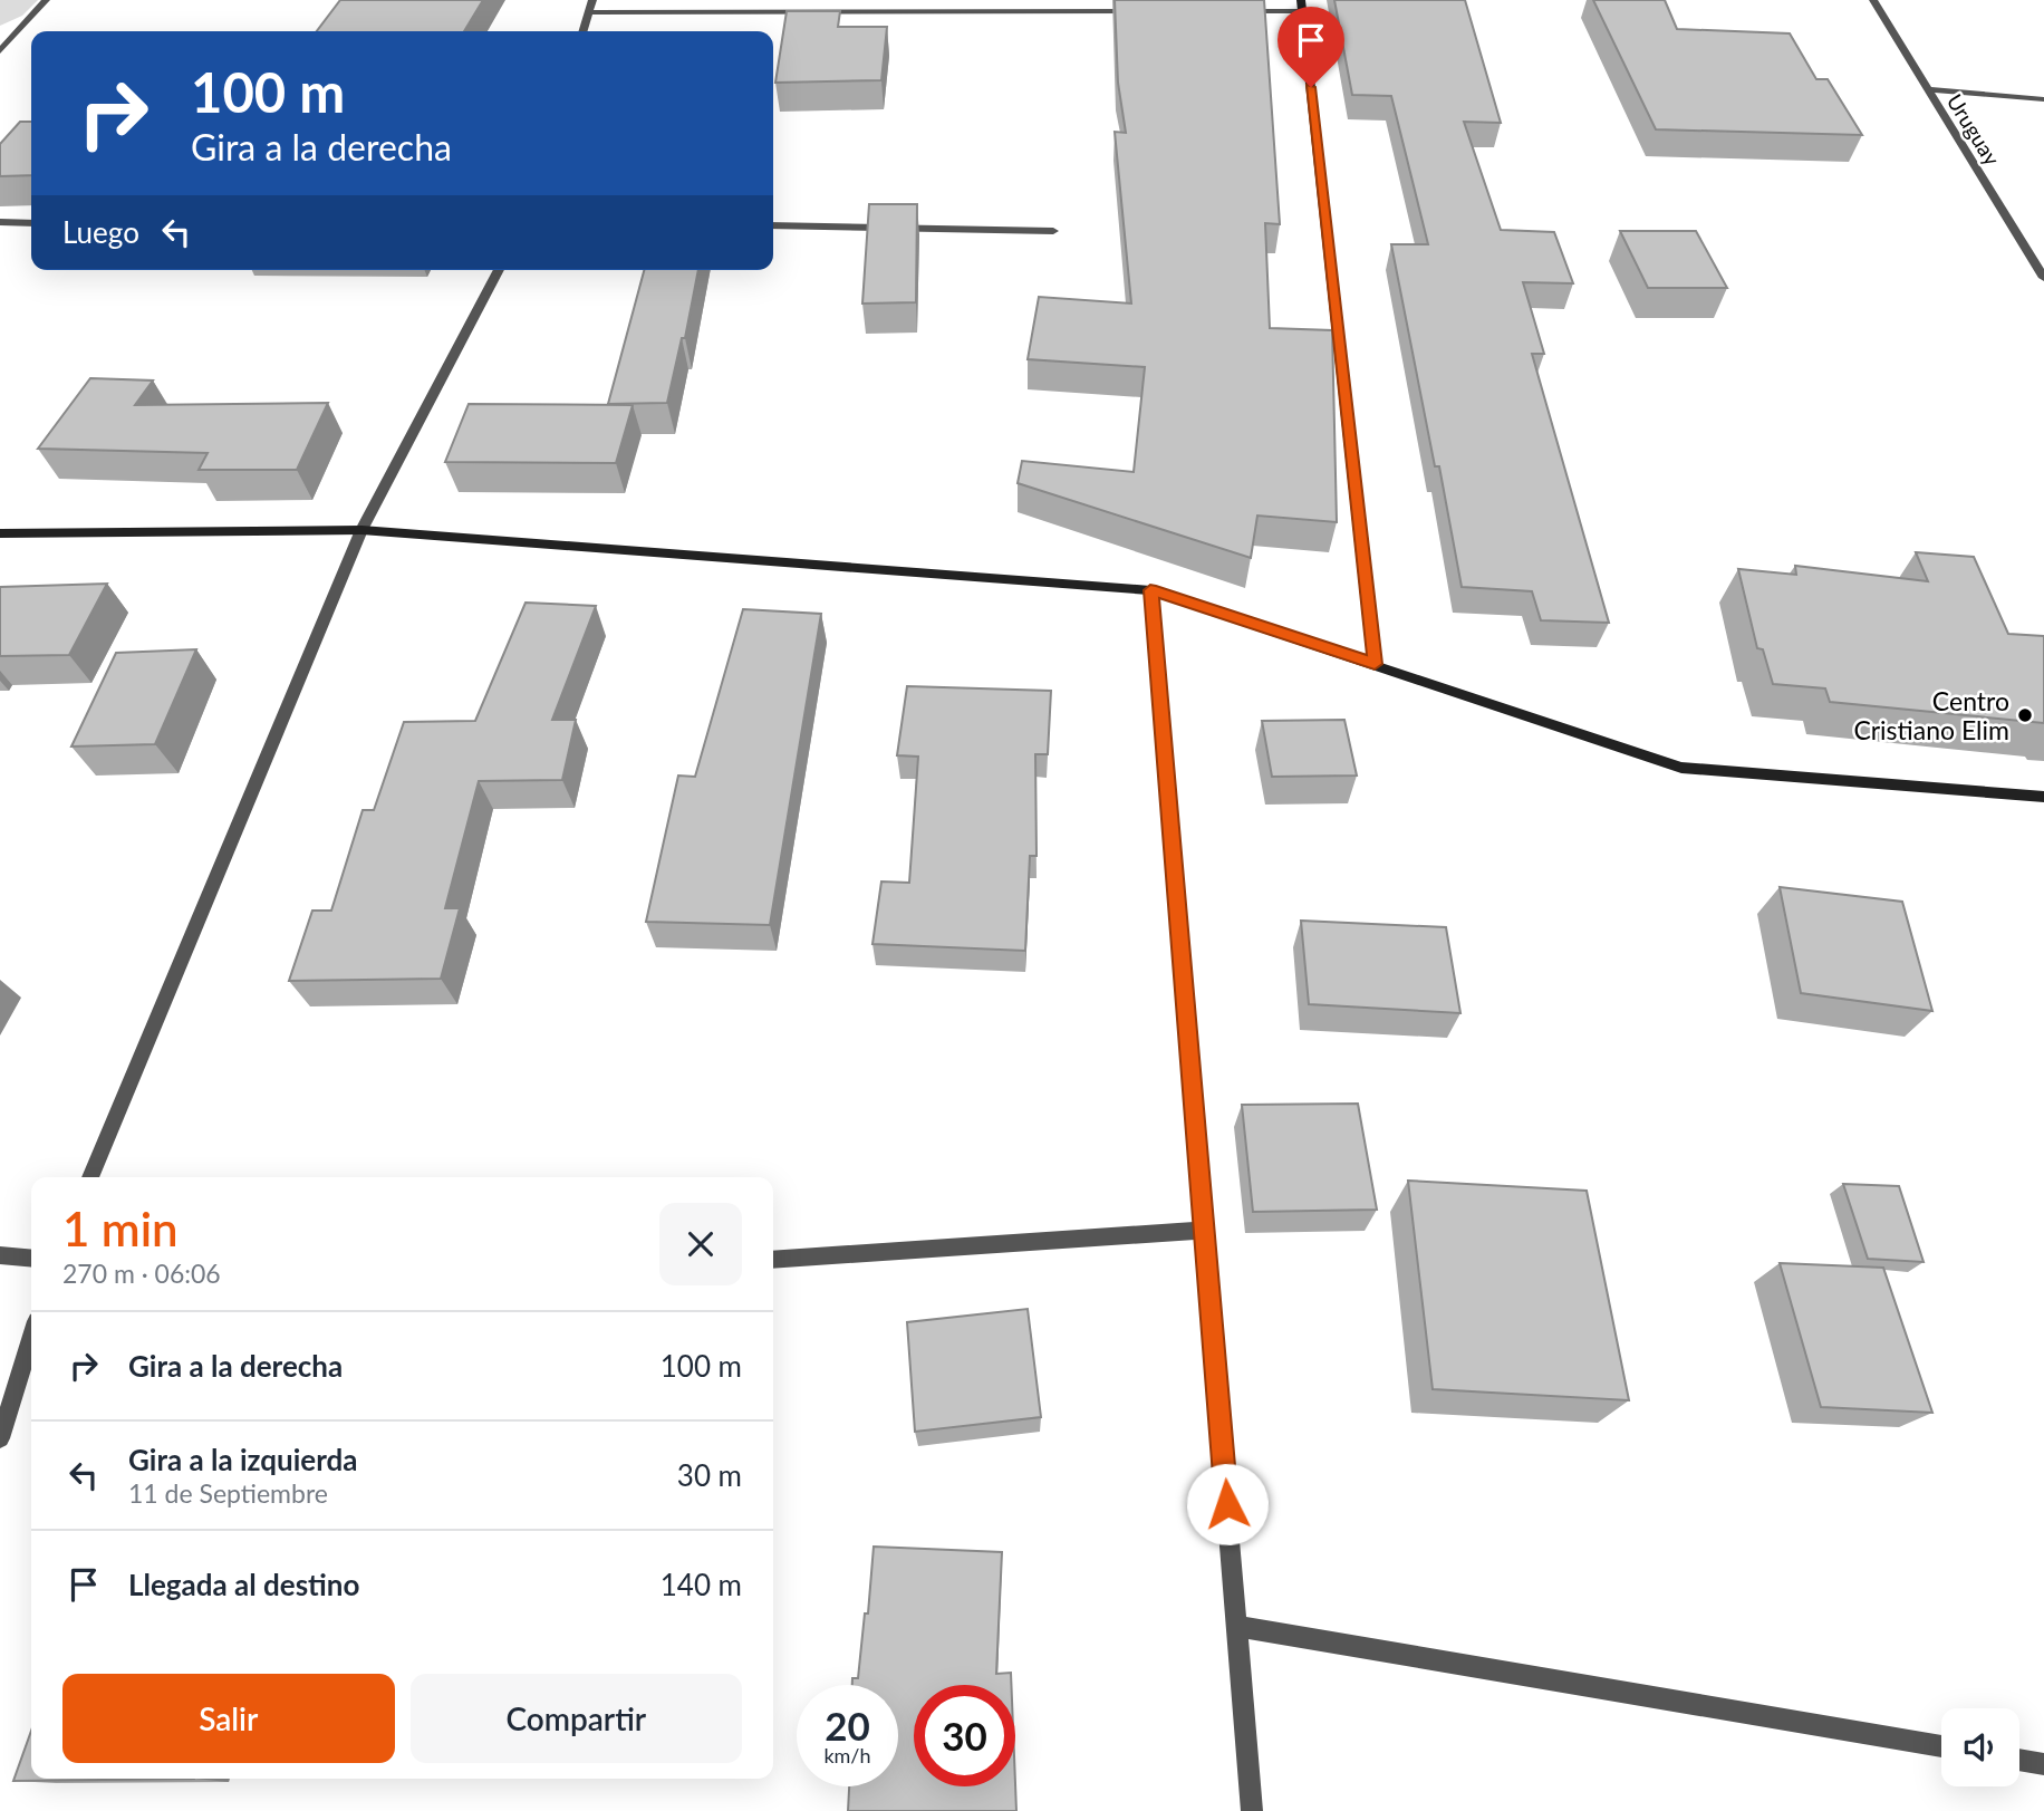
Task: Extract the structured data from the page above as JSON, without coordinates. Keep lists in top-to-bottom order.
{
  "streets": {
    "street": ["Uruguay"]
  },
  "places": ["Centro Cristiano Elim"],
  "page": {
    "turn": ["100 m", "Gira a la derecha"],
    "then": "Luego",
    "heading": ["1 min", "270 m · 06:06"],
    "list": [
      {
        "name": "Gira a la derecha",
        "value": "100 m"
      },
      {
        "name": "Gira a la izquierda",
        "note": "11 de Septiembre",
        "value": "30 m"
      },
      {
        "name": "Llegada al destino",
        "value": "140 m"
      }
    ],
    "buttons": ["Salir", "Compartir"],
    "speed": "20 km/h",
    "limit": "30"
  }
}
